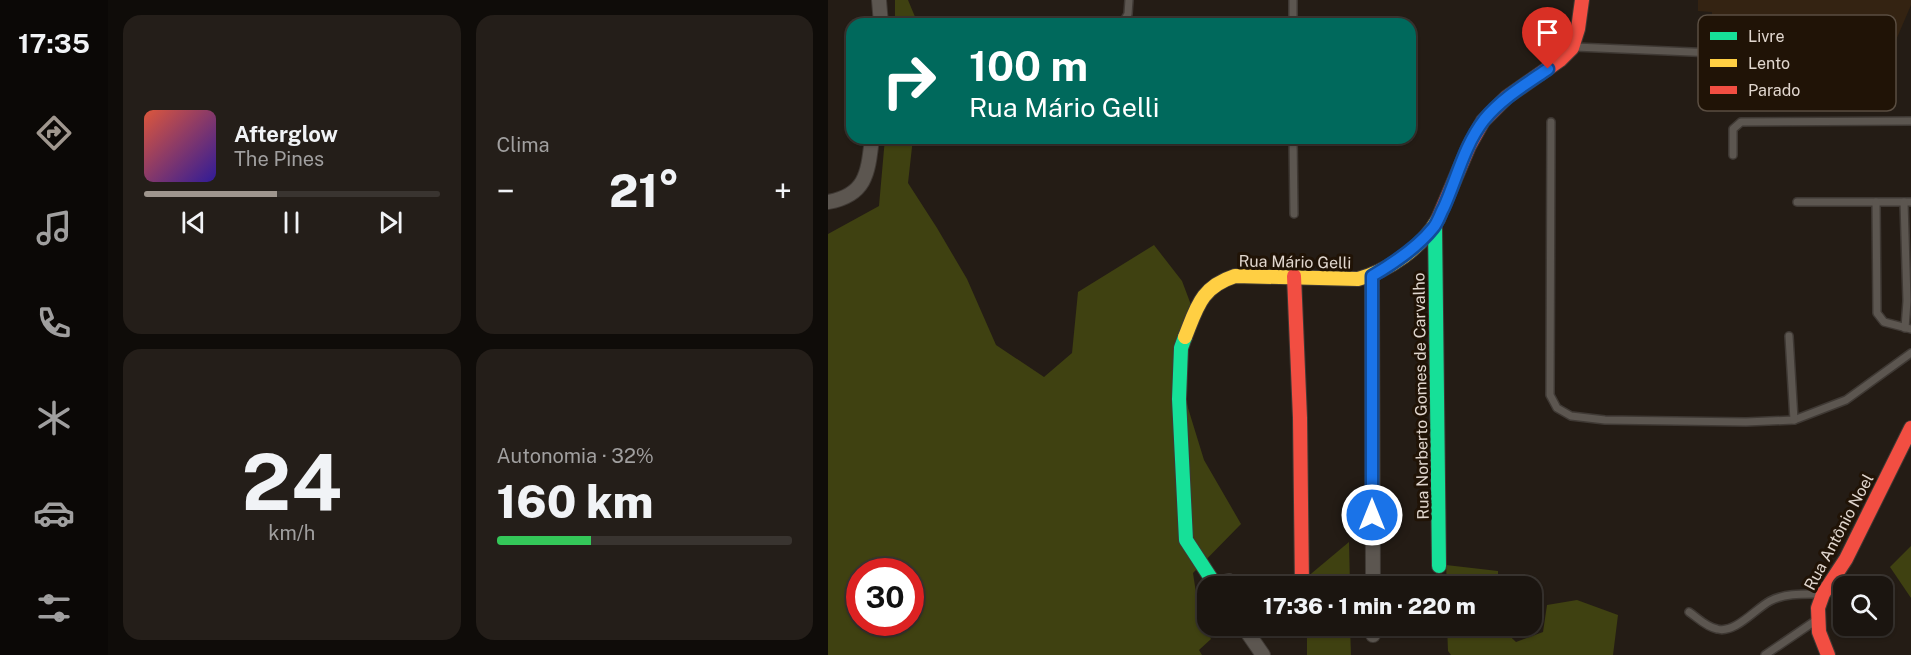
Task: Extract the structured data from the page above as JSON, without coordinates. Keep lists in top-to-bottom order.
{
  "streets": {
    "street": ["Rua Mário Gelli", "Rua Norberto Gomes de Carvalho", "Rua Antônio Noel"]
  },
  "crossings": [
    ["Rua Mário Gelli", "Rua Norberto Gomes de Carvalho"]
  ],
  "legend": ["Livre", "Lento", "Parado"],
  "page": {
    "tabs": "17:35",
    "tile": [
      "Clima",
      ["24", "km/h"],
      ["Autonomia · 32%", "160 km"]
    ],
    "turn": ["100 m", "Rua Mário Gelli"],
    "song": ["Afterglow", "The Pines"],
    "heat": ["−", "21°", "+"],
    "limit": "30",
    "trip": "17:36 · 1 min · 220 m"
  }
}
